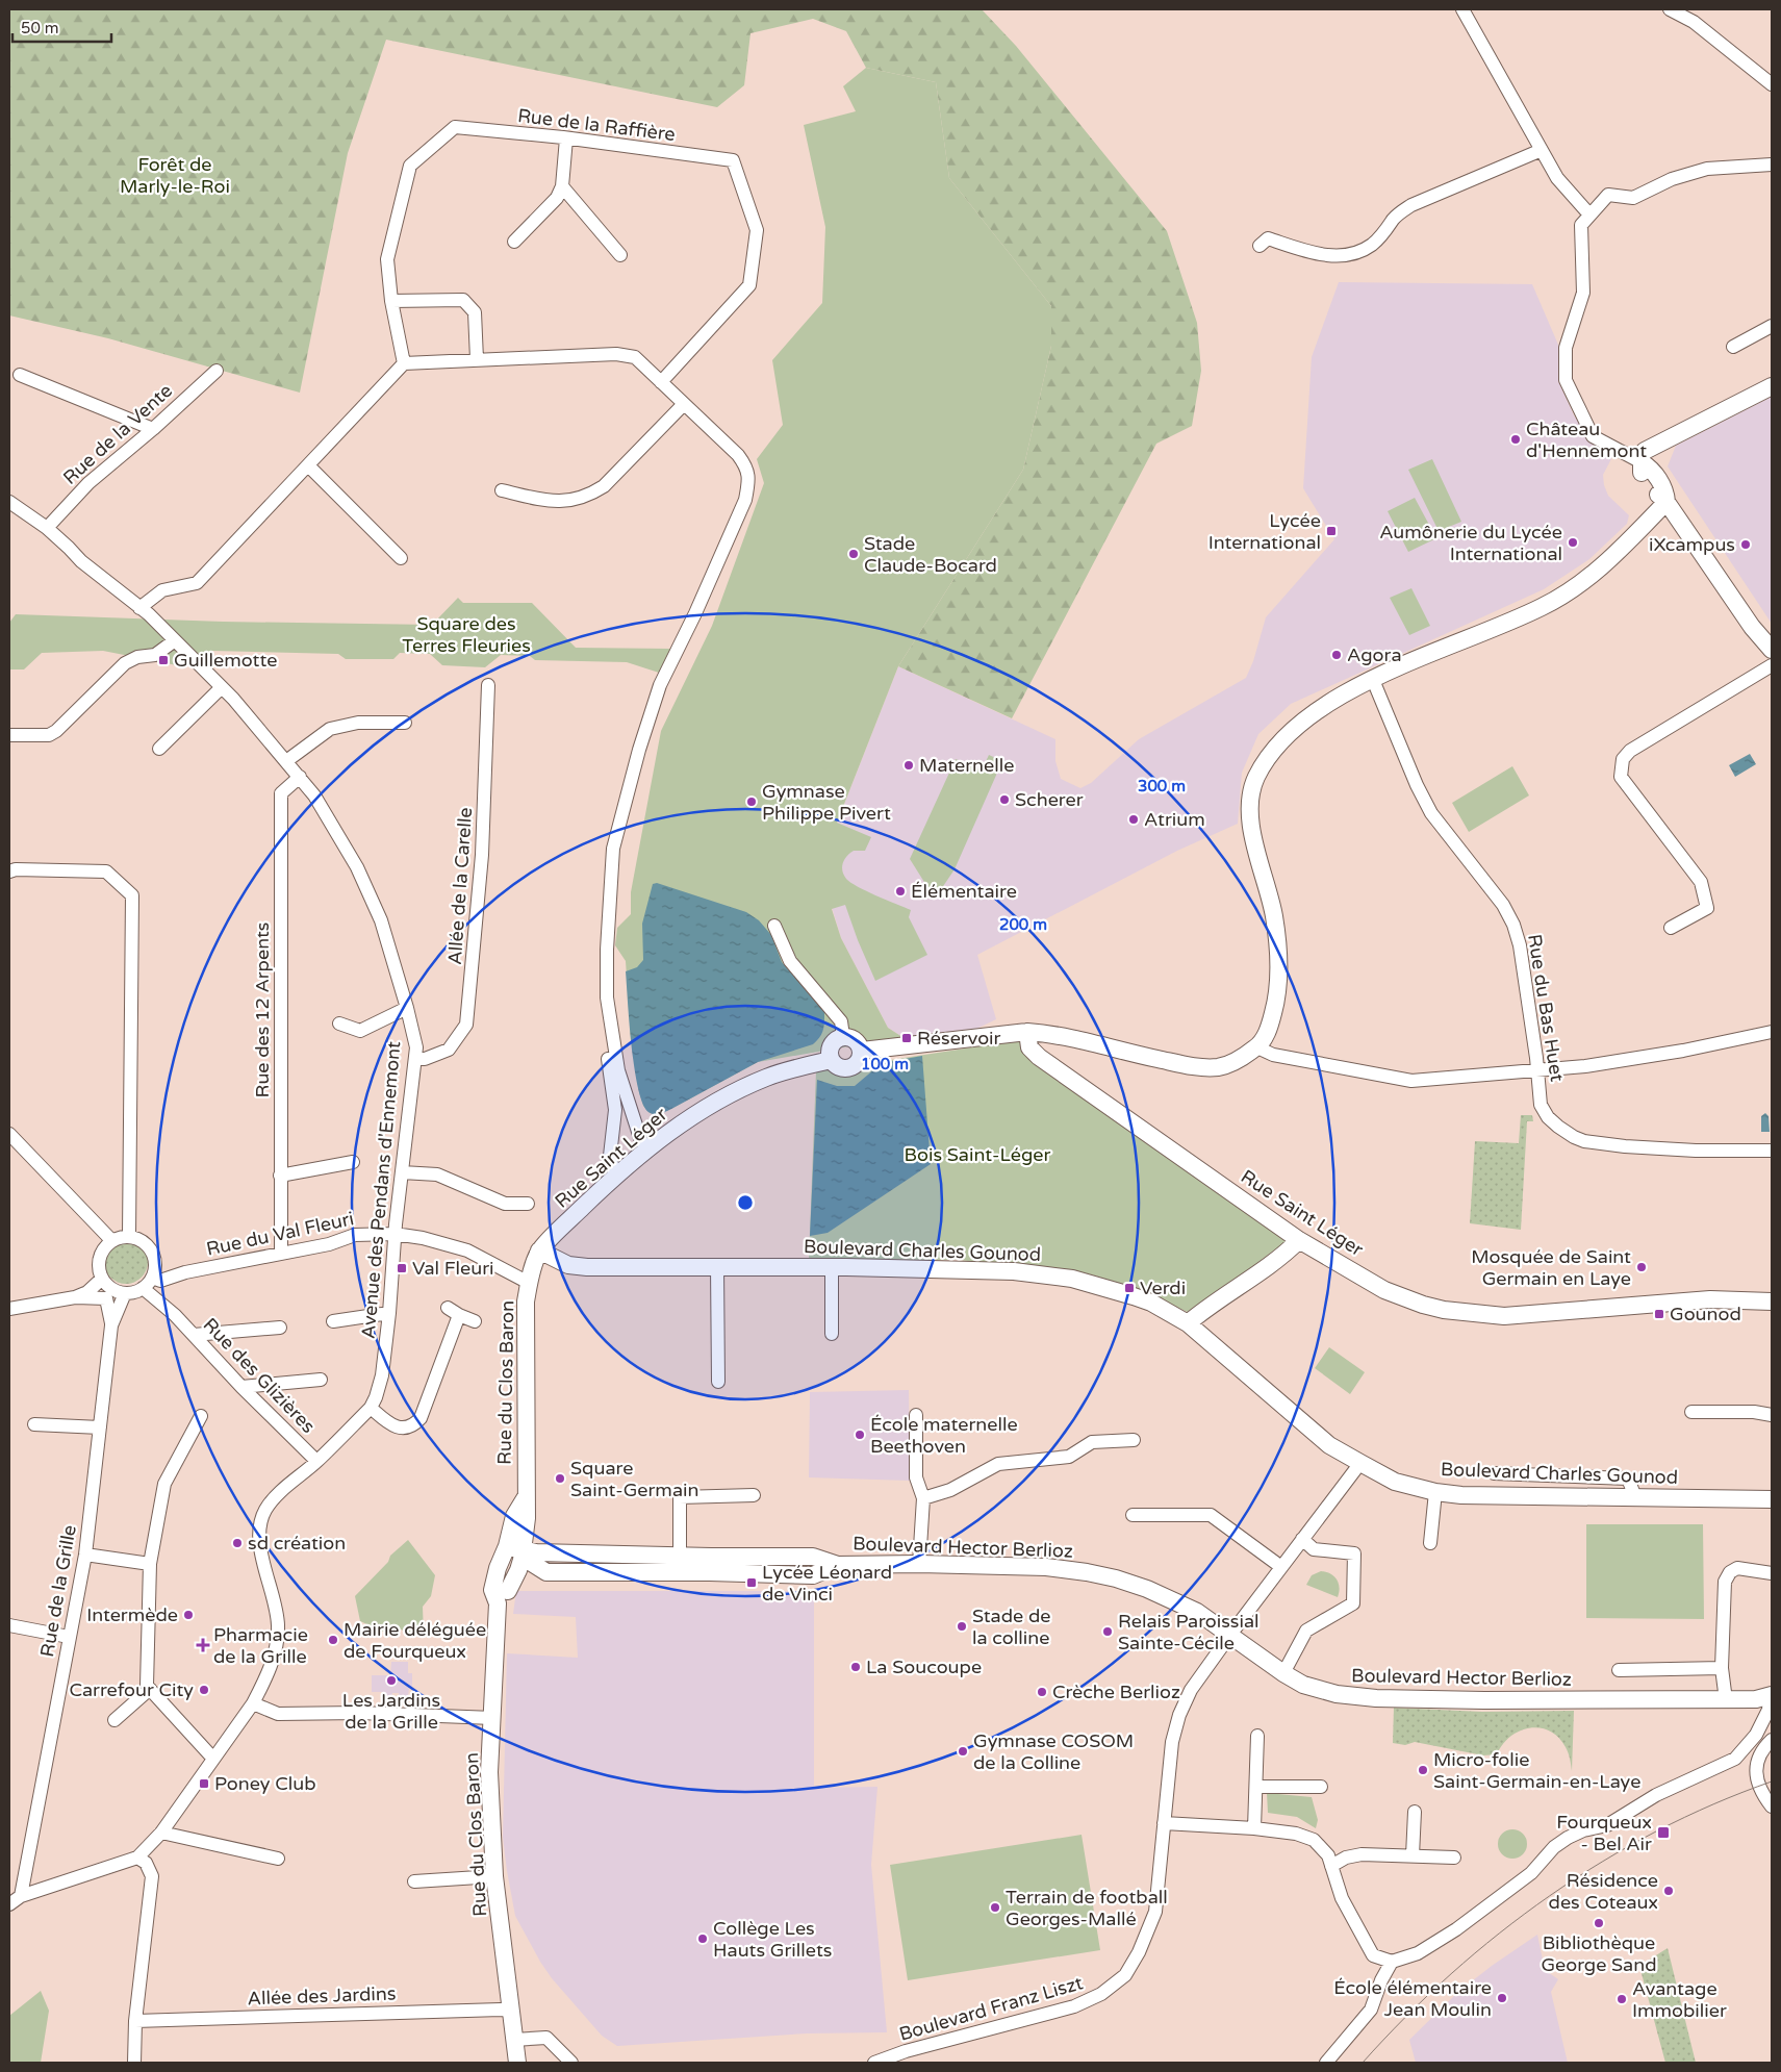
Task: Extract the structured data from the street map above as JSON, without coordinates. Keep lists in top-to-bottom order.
{
  "streets": {
    "street": [
      "Rue de la Raffière",
      "Rue de la Vente",
      "Allée de la Carelle",
      "Rue du Bas Huet",
      "Rue des 12 Arpents",
      "Rue Saint Léger",
      "Avenue des Pendans d'Ennemont",
      "Rue du Val Fleuri",
      "Boulevard Charles Gounod",
      "Rue des Glizières",
      "Rue du Clos Baron",
      "Boulevard Hector Berlioz",
      "Rue de la Grille",
      "Allée des Jardins",
      "Boulevard Franz Liszt"
    ]
  },
  "crossings": [
    ["Rue de la Vente", "Avenue des Pendans d'Ennemont"],
    ["Allée de la Carelle", "Avenue des Pendans d'Ennemont"],
    ["Rue des 12 Arpents", "Avenue des Pendans d'Ennemont"],
    ["Rue des 12 Arpents", "Rue du Val Fleuri"],
    ["Rue Saint Léger", "Boulevard Charles Gounod"],
    ["Rue Saint Léger", "Rue du Clos Baron"],
    ["Avenue des Pendans d'Ennemont", "Rue du Val Fleuri"],
    ["Avenue des Pendans d'Ennemont", "Rue des Glizières"],
    ["Rue du Val Fleuri", "Rue des Glizières"],
    ["Rue du Val Fleuri", "Rue du Clos Baron"],
    ["Rue du Val Fleuri", "Rue de la Grille"],
    ["Boulevard Charles Gounod", "Rue du Clos Baron"],
    ["Boulevard Charles Gounod", "Boulevard Franz Liszt"],
    ["Rue des Glizières", "Rue de la Grille"],
    ["Rue du Clos Baron", "Boulevard Hector Berlioz"],
    ["Rue du Clos Baron", "Allée des Jardins"],
    ["Boulevard Hector Berlioz", "Boulevard Franz Liszt"]
  ],
  "parks": ["Forêt de Marly-le-Roi", "Square des Terres Fleuries", "Bois Saint-Léger"],
  "places": {
    "other": [
      "Château d'Hennemont",
      "Aumônerie du Lycée International",
      "iXcampus",
      "Stade Claude-Bocard",
      "Agora",
      "Maternelle",
      "Scherer",
      "Gymnase Philippe Pivert",
      "Atrium",
      "Élémentaire",
      "Mosquée de Saint Germain en Laye",
      "École maternelle Beethoven",
      "Square Saint-Germain",
      "sd création",
      "Intermède",
      "Stade de la colline",
      "Relais Paroissial Sainte-Cécile",
      "Mairie déléguée de Fourqueux",
      "La Soucoupe",
      "Les Jardins de la Grille",
      "Carrefour City",
      "Crèche Berlioz",
      "Gymnase COSOM de la Colline",
      "Micro-folie Saint-Germain-en-Laye",
      "Résidence des Coteaux",
      "Terrain de football Georges-Mallé",
      "Bibliothèque George Sand",
      "Collège Les Hauts Grillets",
      "École élémentaire Jean Moulin",
      "Avantage Immobilier"
    ],
    "transit": [
      "Lycée International",
      "Guillemotte",
      "Réservoir",
      "Val Fleuri",
      "Verdi",
      "Gounod",
      "Lycée Léonard de Vinci",
      "Poney Club",
      "Fourqueux - Bel Air"
    ],
    "health": ["Pharmacie de la Grille"]
  },
  "scale_bar": "50 m",
  "rings": ["300 m", "200 m", "100 m"]
}
